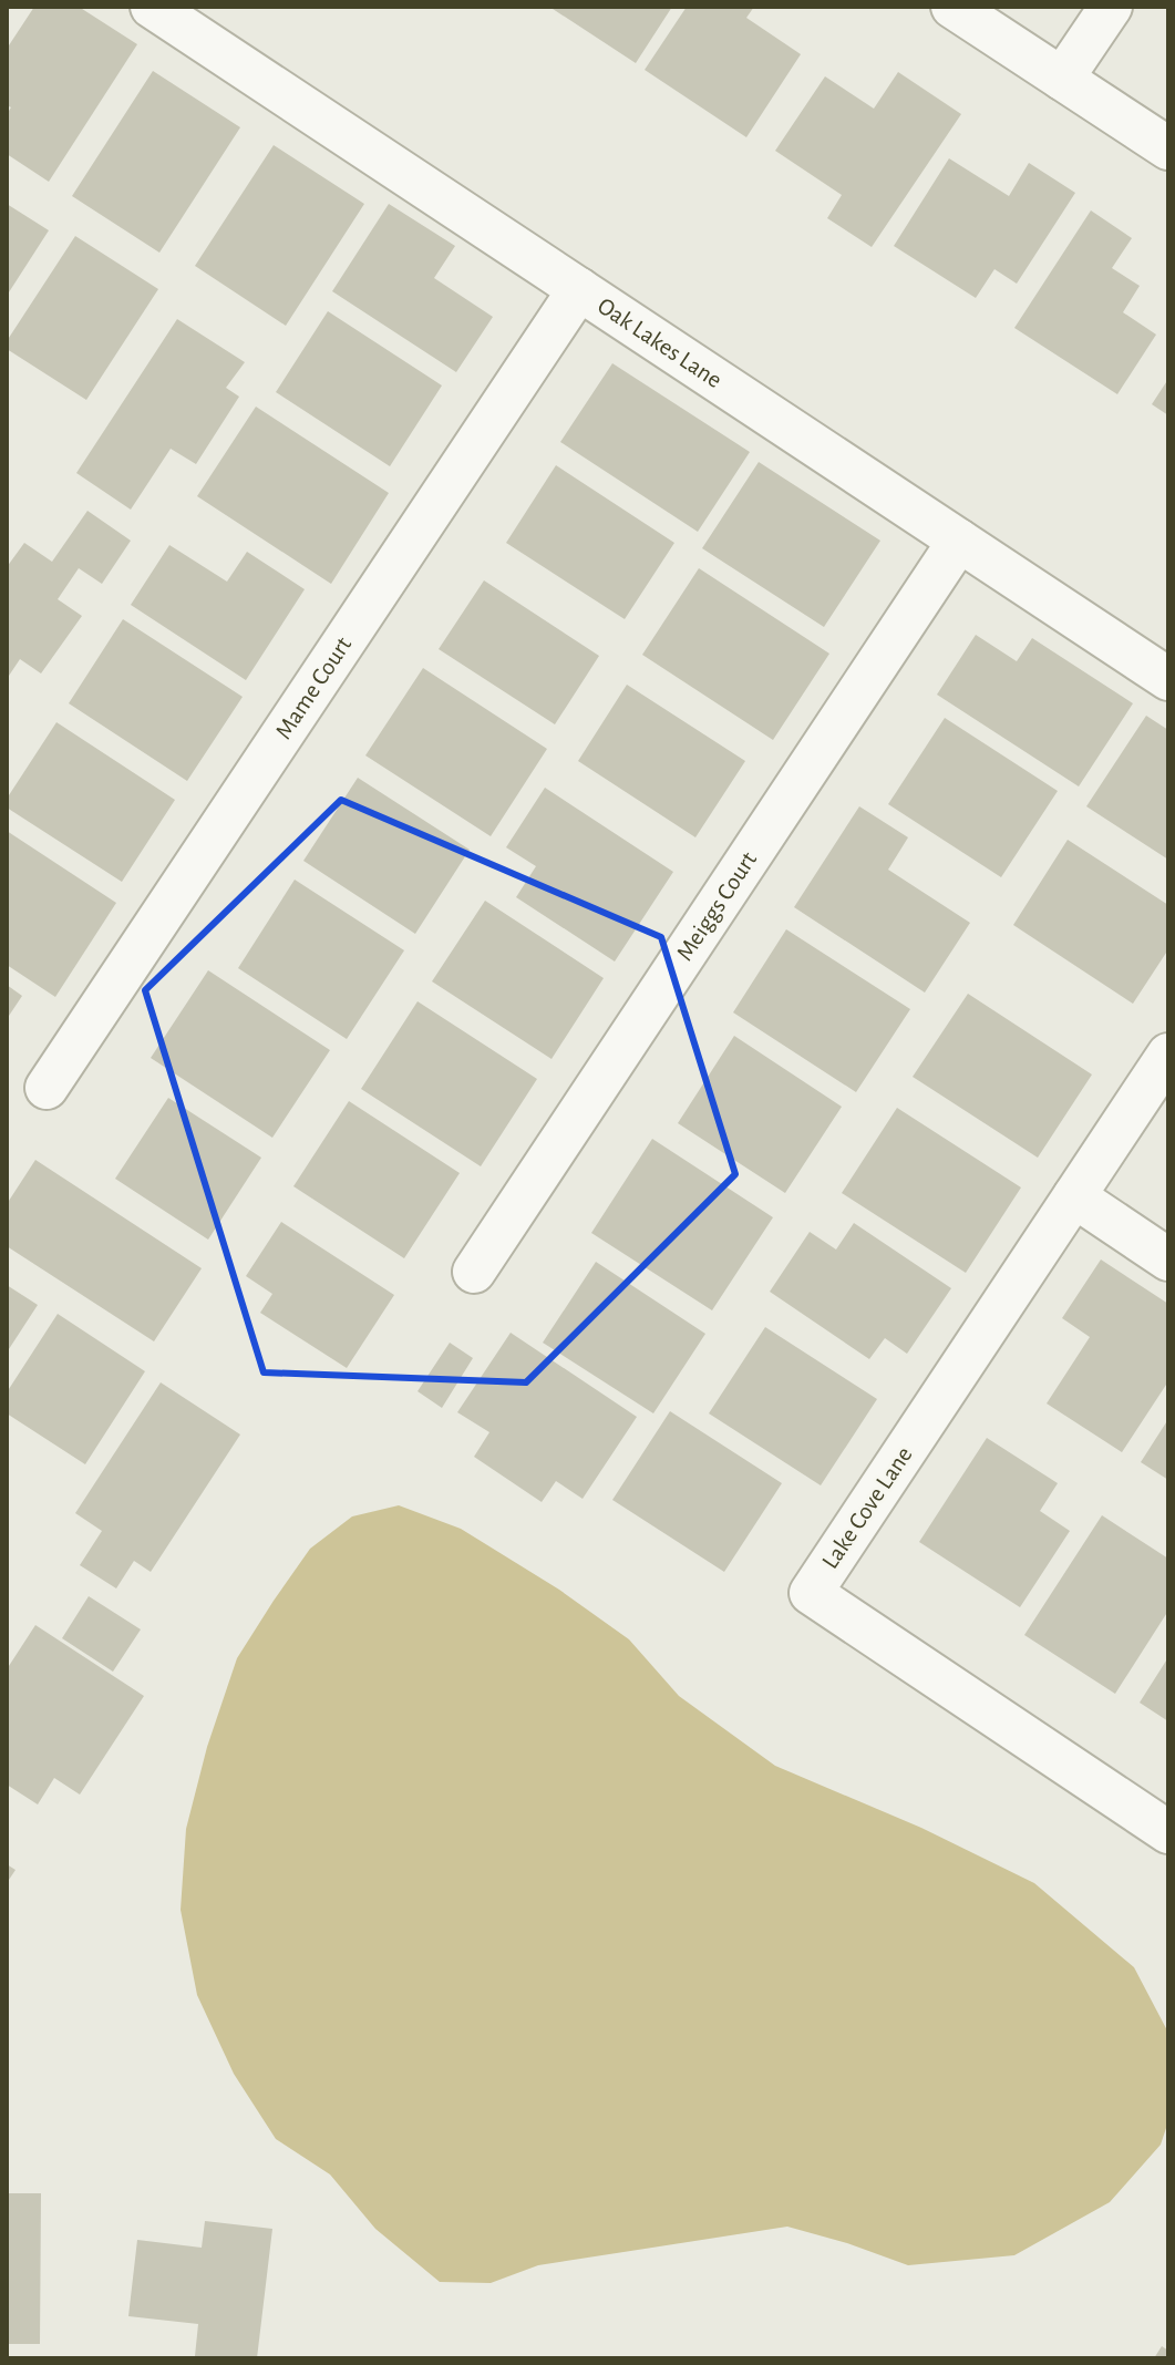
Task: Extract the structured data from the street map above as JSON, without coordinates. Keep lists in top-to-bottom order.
{
  "streets": {
    "street": [
      "Oak Lakes Lane",
      "Mame Court",
      "Meiggs Court",
      "Lake Cove Lane"
    ]
  },
  "crossings": [
    ["Oak Lakes Lane", "Mame Court"],
    ["Oak Lakes Lane", "Meiggs Court"]
  ]
}
